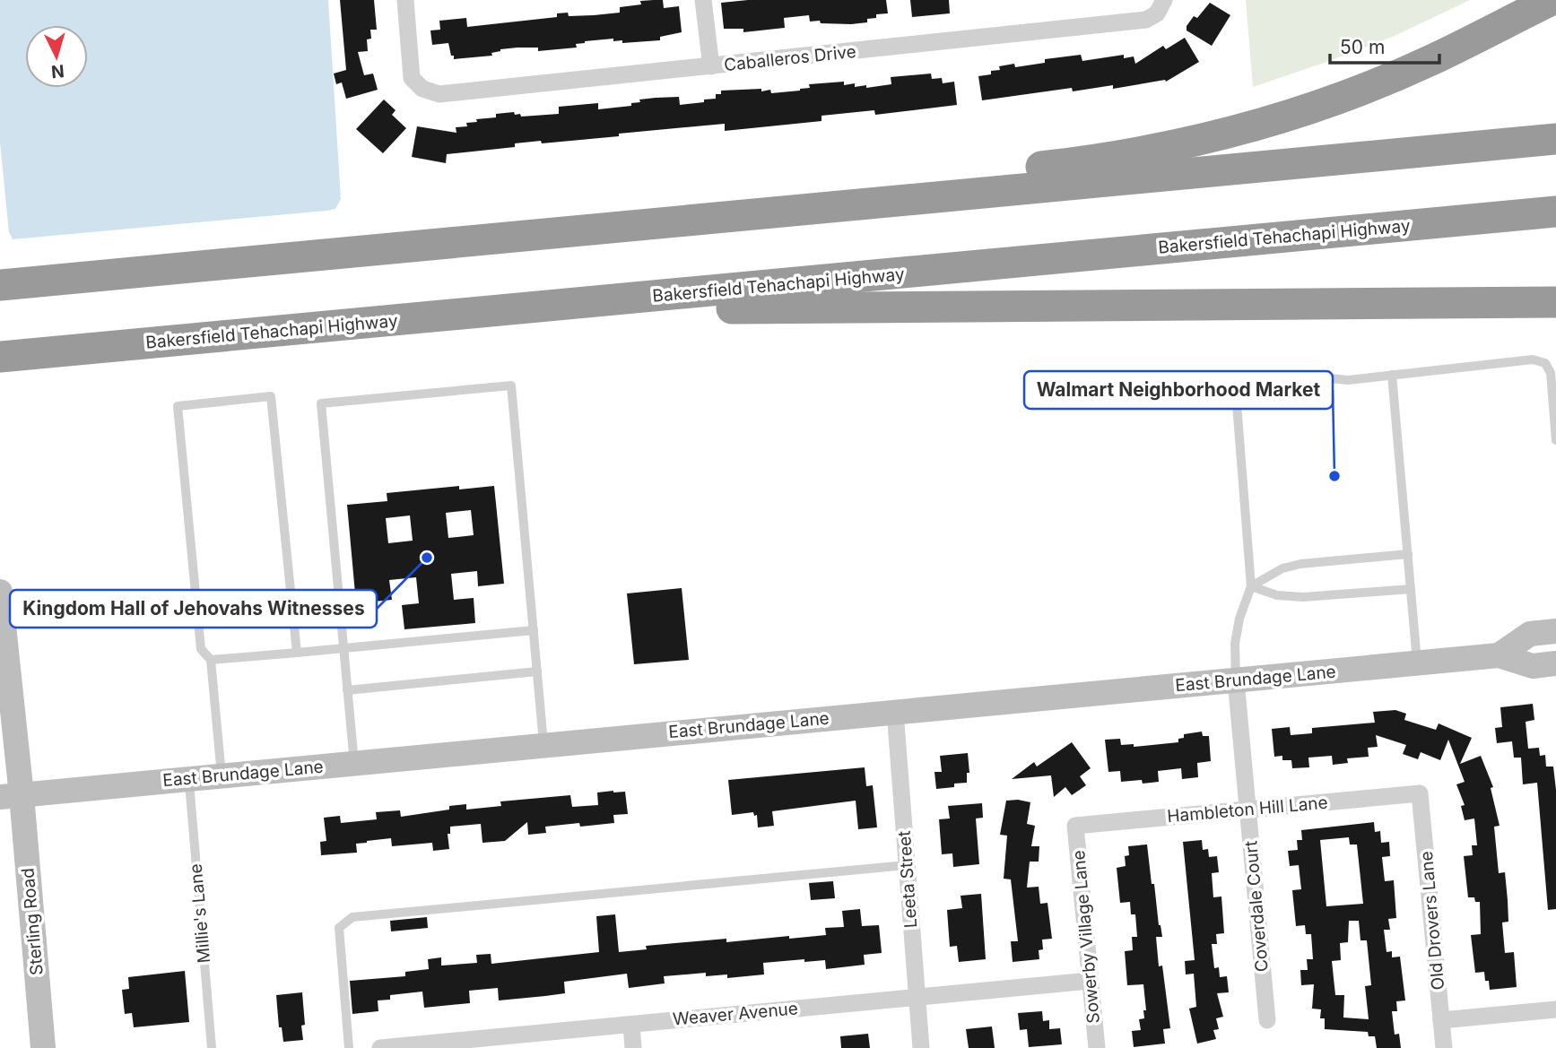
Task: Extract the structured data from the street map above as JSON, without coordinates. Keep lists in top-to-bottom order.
{
  "streets": {
    "highway": ["Bakersfield Tehachapi Highway"],
    "main road": ["East Brundage Lane", "Sterling Road"],
    "street": [
      "Caballeros Drive",
      "Hambleton Hill Lane",
      "Leeta Street",
      "Coverdale Court",
      "Old Drovers Lane",
      "Sowerby Village Lane",
      "Weaver Avenue"
    ],
    "lane": ["Millie's Lane"]
  },
  "crossings": [
    ["East Brundage Lane", "Leeta Street"],
    ["East Brundage Lane", "Coverdale Court"],
    ["East Brundage Lane", "Millie's Lane"],
    ["East Brundage Lane", "Sterling Road"],
    ["Hambleton Hill Lane", "Coverdale Court"],
    ["Hambleton Hill Lane", "Old Drovers Lane"],
    ["Hambleton Hill Lane", "Sowerby Village Lane"],
    ["Leeta Street", "Weaver Avenue"],
    ["Sowerby Village Lane", "Weaver Avenue"]
  ],
  "places": ["Walmart Neighborhood Market", "Kingdom Hall of Jehovahs Witnesses"],
  "scale_bar": "50 m",
  "north": "bottom"
}
